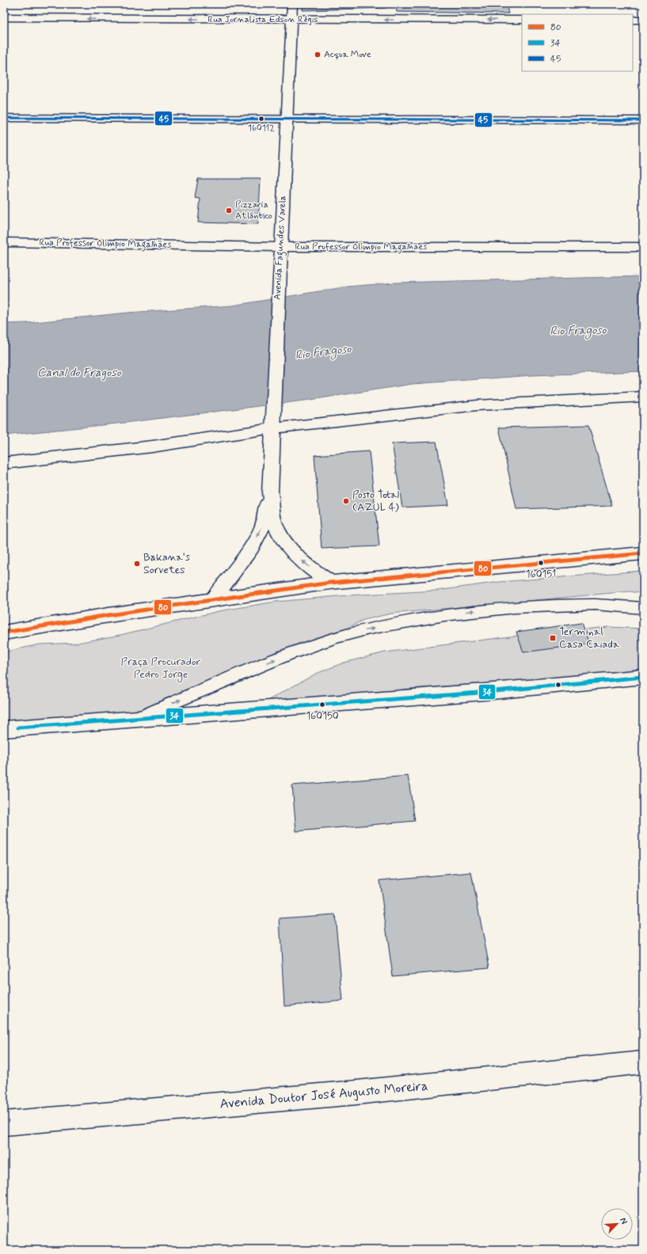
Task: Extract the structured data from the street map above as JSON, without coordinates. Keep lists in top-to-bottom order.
{
  "streets": {
    "street": [
      "Rua Jornalista Edson Régis",
      "Rua Professor Olímpio Magalhães",
      "Avenida Fagundes Varela",
      "Avenida Doutor José Augusto Moreira"
    ]
  },
  "crossings": [
    ["Rua Jornalista Edson Régis", "Avenida Fagundes Varela"],
    ["Rua Professor Olímpio Magalhães", "Avenida Fagundes Varela"]
  ],
  "water": ["Rio Fragoso", "Canal do Fragoso"],
  "parks": ["Praça Procurador Pedro Jorge"],
  "places": {
    "other": [
      "Acqua Move",
      "160112",
      "Pizzaria Atlântico",
      "Posto Total (AZUL 4)",
      "160151",
      "Bakana's Sorvetes",
      "160150"
    ],
    "transit": ["Terminal Casa Caiada"]
  },
  "lines": ["transit line 45", "transit line 80", "transit line 34"],
  "legend": ["80", "34", "45"],
  "north": "top right"
}
